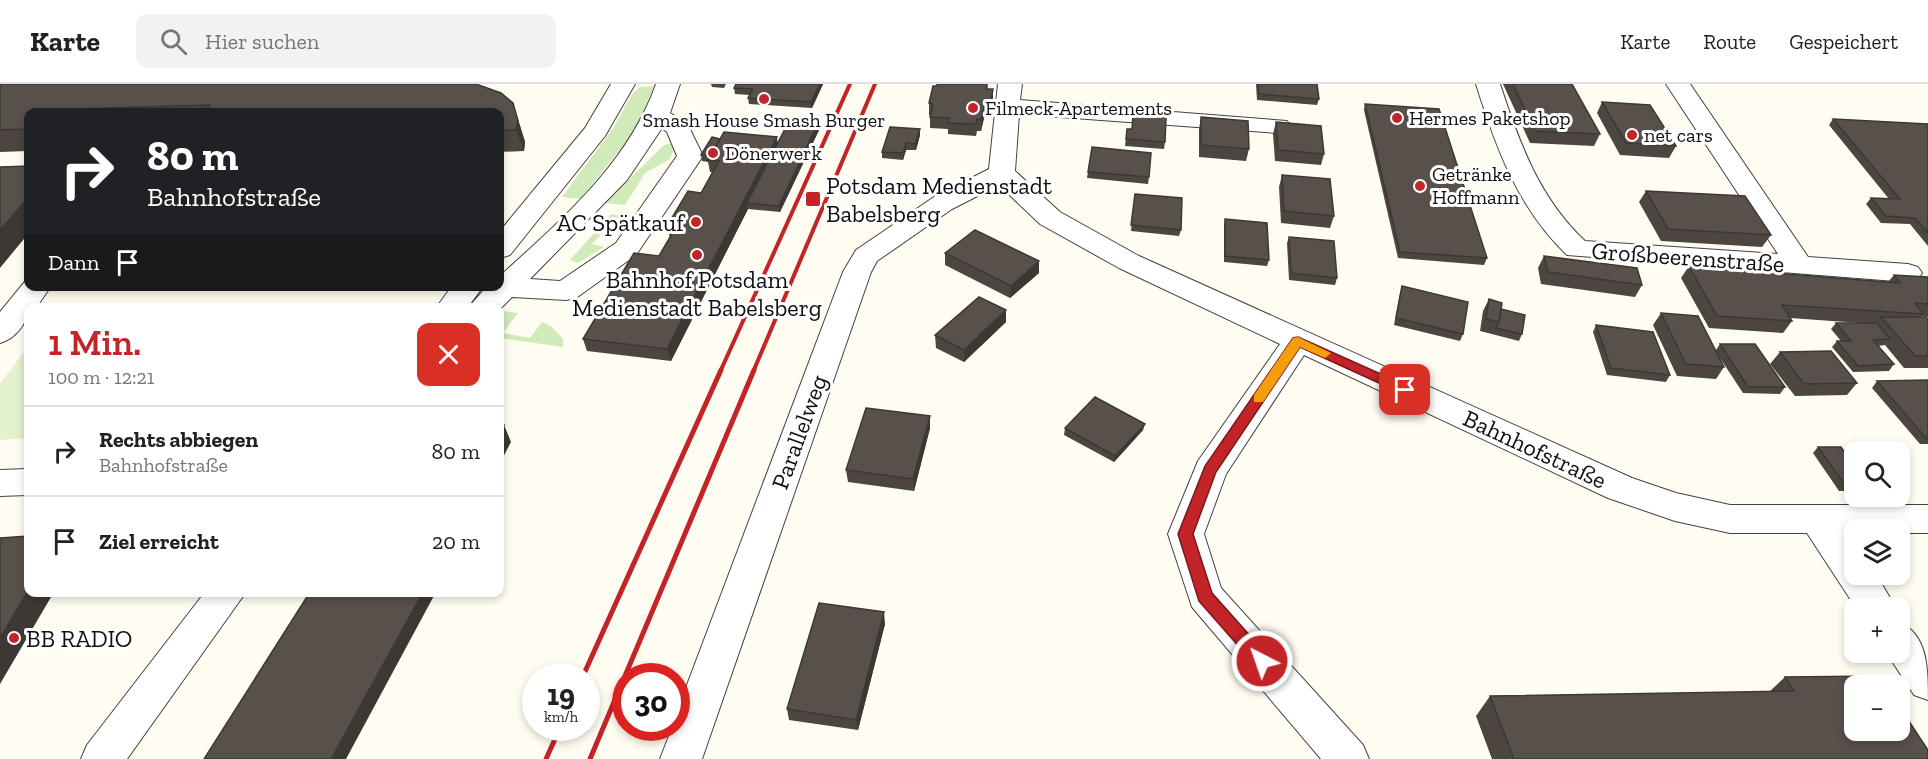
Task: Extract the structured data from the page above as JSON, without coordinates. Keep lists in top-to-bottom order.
{
  "streets": {
    "street": ["Großbeerenstraße", "Parallelweg", "Bahnhofstraße"]
  },
  "crossings": [
    ["Parallelweg", "Bahnhofstraße"]
  ],
  "places": {
    "other": [
      "Smash House Smash Burger",
      "Filmeck-Apartements",
      "Hermes Paketshop",
      "net cars",
      "Dönerwerk",
      "Getränke Hoffmann",
      "AC Spätkauf",
      "Bahnhof Potsdam Medienstadt Babelsberg",
      "BB RADIO"
    ],
    "transit": ["Potsdam Medienstadt Babelsberg"]
  },
  "page": {
    "header": "Karte",
    "search": "Hier suchen",
    "nav": ["Karte", "Route", "Gespeichert"],
    "turn": ["80 m", "Bahnhofstraße"],
    "then": "Dann",
    "heading": ["1 Min.", "100 m · 12:21"],
    "list": [
      {
        "name": "Rechts abbiegen",
        "note": "Bahnhofstraße",
        "value": "80 m"
      },
      {
        "name": "Ziel erreicht",
        "value": "20 m"
      }
    ],
    "map_buttons": ["+", "−"],
    "speed": "19 km/h",
    "limit": "30"
  }
}
